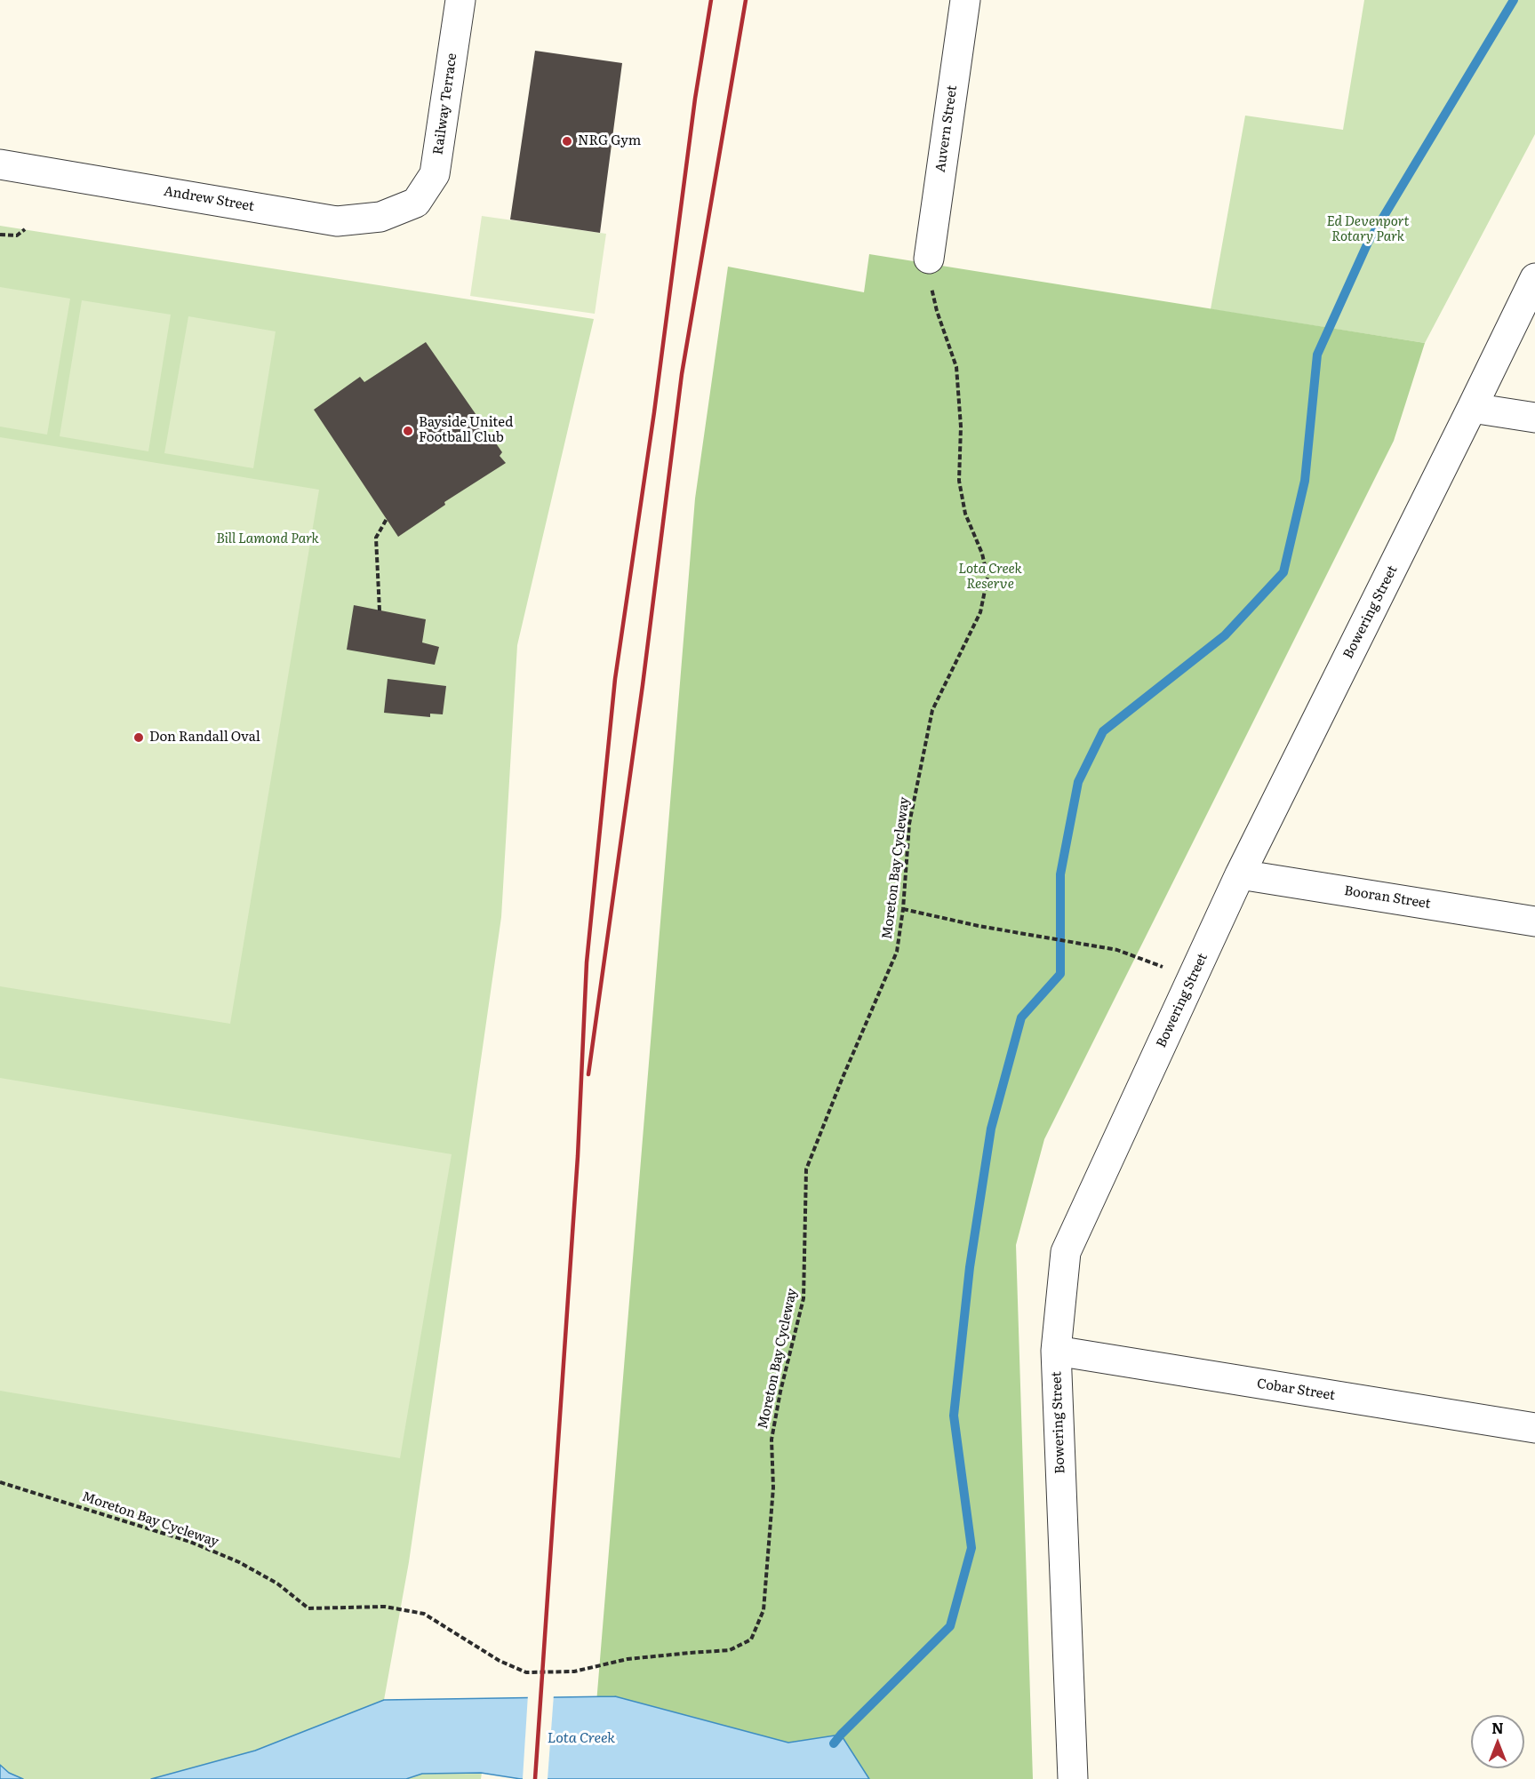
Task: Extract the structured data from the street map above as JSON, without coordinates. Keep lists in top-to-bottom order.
{
  "streets": {
    "street": [
      "Railway Terrace",
      "Auvern Street",
      "Andrew Street",
      "Bowering Street",
      "Booran Street",
      "Cobar Street"
    ],
    "path": ["Moreton Bay Cycleway"]
  },
  "crossings": [
    ["Railway Terrace", "Andrew Street"],
    ["Auvern Street", "Moreton Bay Cycleway"],
    ["Bowering Street", "Booran Street"],
    ["Bowering Street", "Cobar Street"]
  ],
  "water": ["Lota Creek"],
  "parks": ["Ed Devenport Rotary Park", "Bill Lamond Park", "Lota Creek Reserve"],
  "places": ["NRG Gym", "Bayside United Football Club", "Don Randall Oval"],
  "north": "top"
}
